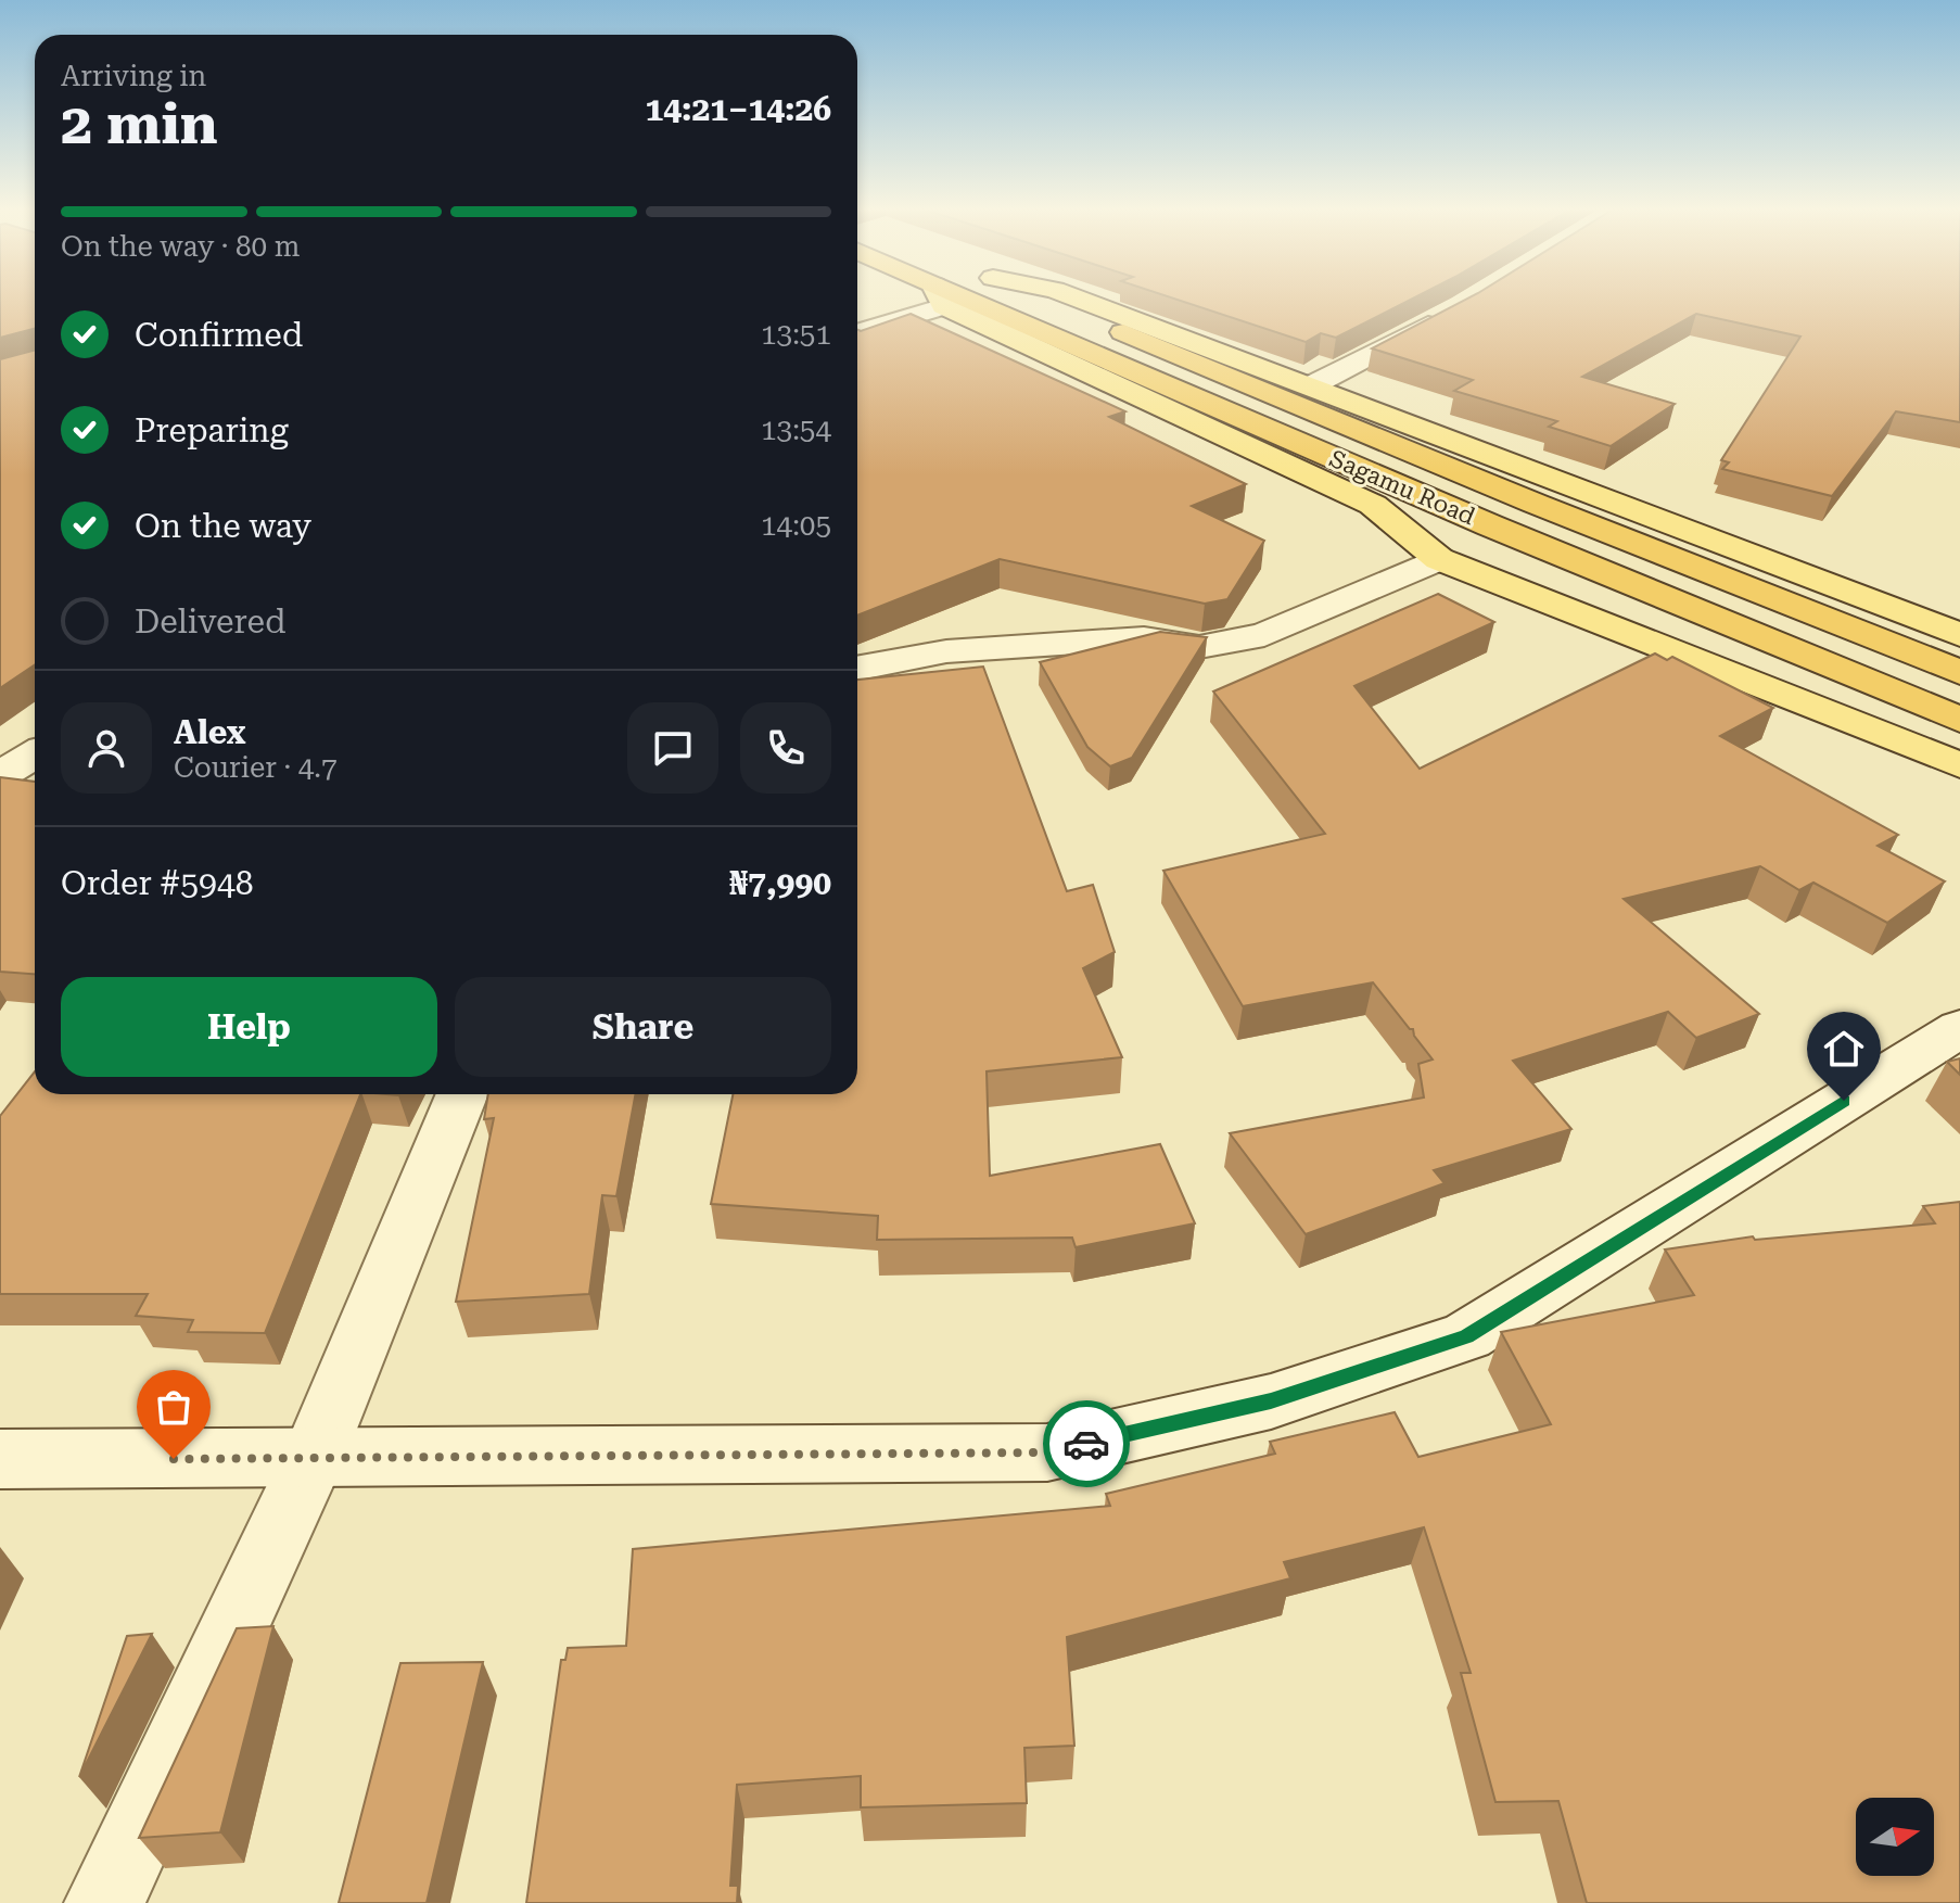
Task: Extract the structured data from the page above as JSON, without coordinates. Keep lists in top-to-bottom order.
{
  "streets": {
    "highway": ["Sagamu Road"]
  },
  "north": "right",
  "page": {
    "heading": ["2 min", "Arriving in", "14:21–14:26"],
    "panel": [
      "Alex",
      "Courier · 4.7",
      "Order #5948",
      "₦7,990"
    ],
    "bar": "On the way · 80 m",
    "list": [
      ["Confirmed", "13:51"],
      ["Preparing", "13:54"],
      ["On the way", "14:05"],
      "Delivered"
    ],
    "buttons": ["Help", "Share"]
  }
}
